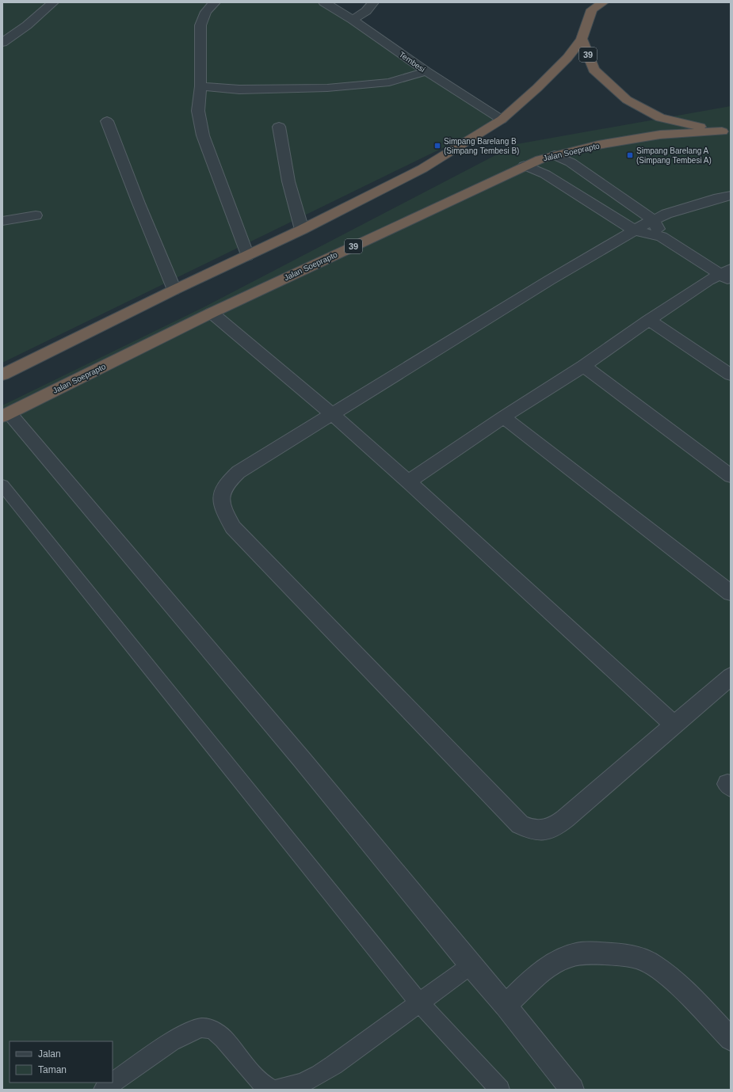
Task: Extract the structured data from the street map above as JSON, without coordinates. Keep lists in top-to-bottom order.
{
  "streets": {
    "highway": ["39", "Jalan Soeprapto"],
    "street": ["Tembesi"]
  },
  "crossings": [
    ["39", "Tembesi"],
    ["39", "Jalan Soeprapto"]
  ],
  "places": {
    "transit": ["Simpang Barelang B (Simpang Tembesi B)", "Simpang Barelang A (Simpang Tembesi A)"]
  },
  "legend": ["Jalan", "Taman"]
}
